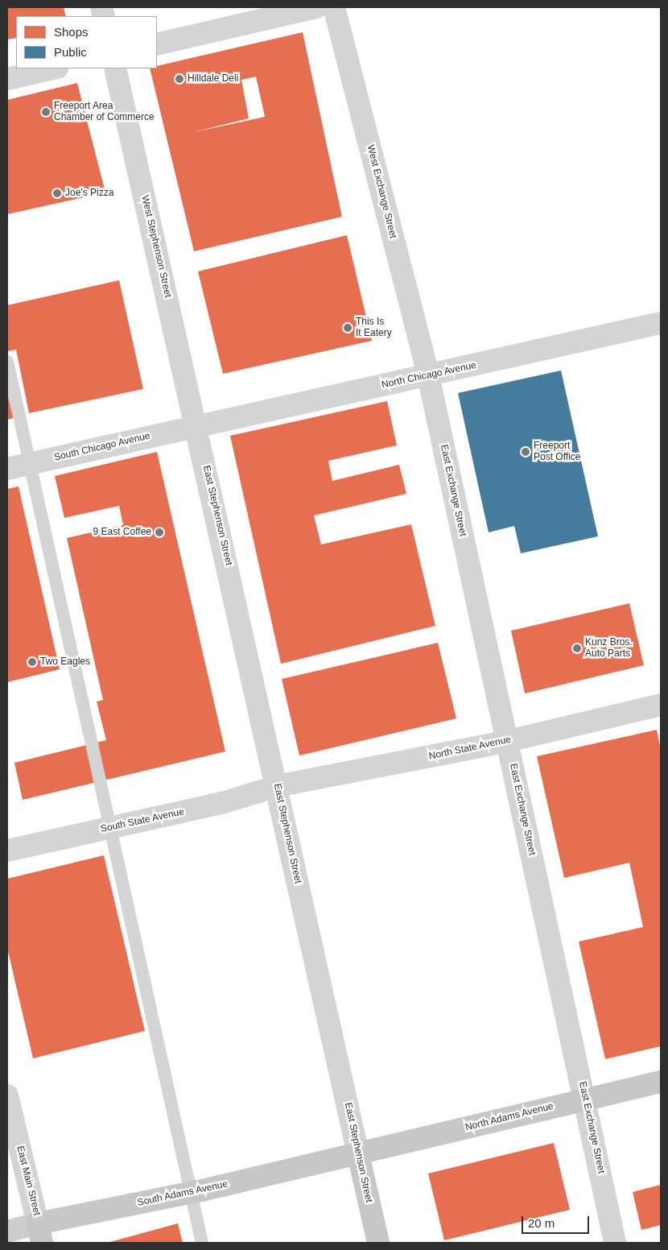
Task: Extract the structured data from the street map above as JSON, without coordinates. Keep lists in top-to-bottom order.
{
  "streets": {
    "main road": ["East Stephenson Street", "North Adams Avenue", "South Adams Avenue"],
    "street": [
      "West Exchange Street",
      "West Stephenson Street",
      "North Chicago Avenue",
      "South Chicago Avenue",
      "East Exchange Street",
      "North State Avenue",
      "South State Avenue",
      "East Main Street"
    ]
  },
  "crossings": [
    ["West Exchange Street", "North Chicago Avenue"],
    ["West Exchange Street", "East Exchange Street"],
    ["West Stephenson Street", "North Chicago Avenue"],
    ["West Stephenson Street", "South Chicago Avenue"],
    ["West Stephenson Street", "East Stephenson Street"],
    ["North Chicago Avenue", "South Chicago Avenue"],
    ["North Chicago Avenue", "East Exchange Street"],
    ["North Chicago Avenue", "East Stephenson Street"],
    ["South Chicago Avenue", "East Stephenson Street"],
    ["East Exchange Street", "North State Avenue"],
    ["East Exchange Street", "North Adams Avenue"],
    ["East Stephenson Street", "North State Avenue"],
    ["East Stephenson Street", "South State Avenue"],
    ["East Stephenson Street", "North Adams Avenue"],
    ["East Stephenson Street", "South Adams Avenue"],
    ["North State Avenue", "South State Avenue"],
    ["North Adams Avenue", "South Adams Avenue"],
    ["East Main Street", "South Adams Avenue"]
  ],
  "places": [
    "Hilldale Deli",
    "Freeport Area Chamber of Commerce",
    "Joe's Pizza",
    "This Is It Eatery",
    "Freeport Post Office",
    "9 East Coffee",
    "Kunz Bros. Auto Parts",
    "Two Eagles"
  ],
  "legend": ["Shops", "Public"],
  "scale_bar": "20 m"
}
